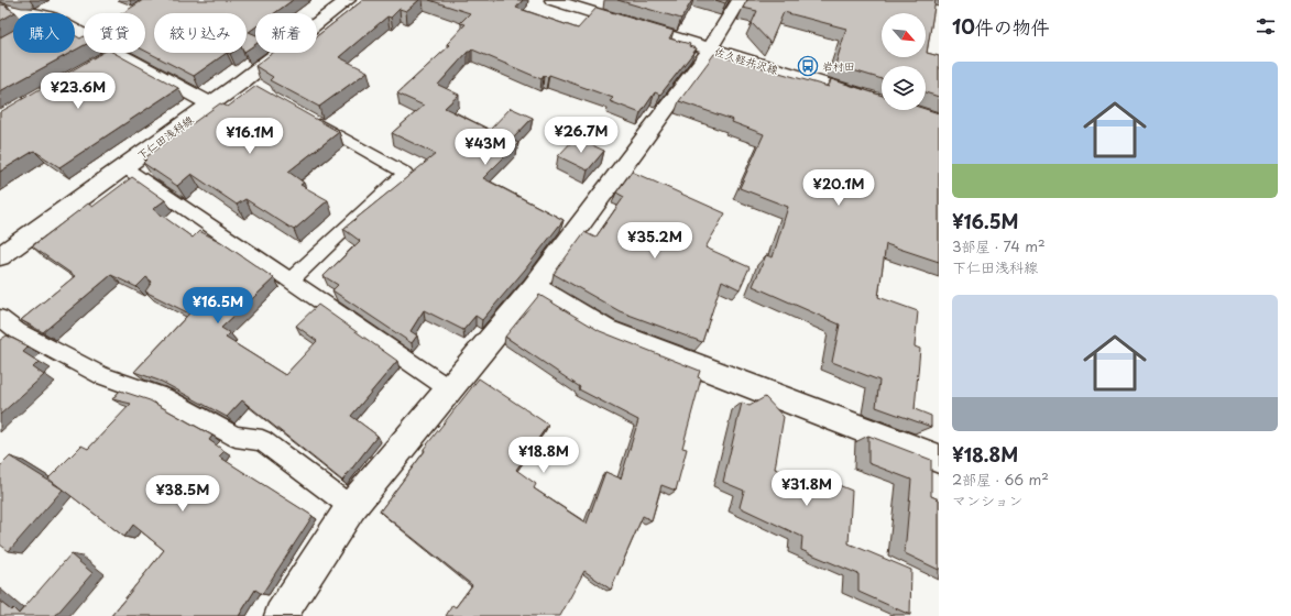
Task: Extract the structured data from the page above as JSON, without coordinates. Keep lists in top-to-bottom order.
{
  "streets": {
    "street": ["佐久軽井沢線", "下仁田浅科線"]
  },
  "places": {
    "bus stop": ["岩村田"]
  },
  "north": "bottom right",
  "page": {
    "heading": "10件の物件",
    "chip": [
      "購入",
      "賃貸",
      "絞り込み",
      "新着"
    ],
    "list": [
      {
        "name": "¥16.5M",
        "note": "3部屋 · 74 m² · 下仁田浅科線"
      },
      {
        "name": "¥18.8M",
        "note": "2部屋 · 66 m² · マンション"
      }
    ],
    "price": [
      "¥23.6M",
      "¥26.7M",
      "¥16.1M",
      "¥43M",
      "¥20.1M",
      "¥35.2M",
      "¥16.5M",
      "¥18.8M",
      "¥31.8M",
      "¥38.5M"
    ]
  }
}
